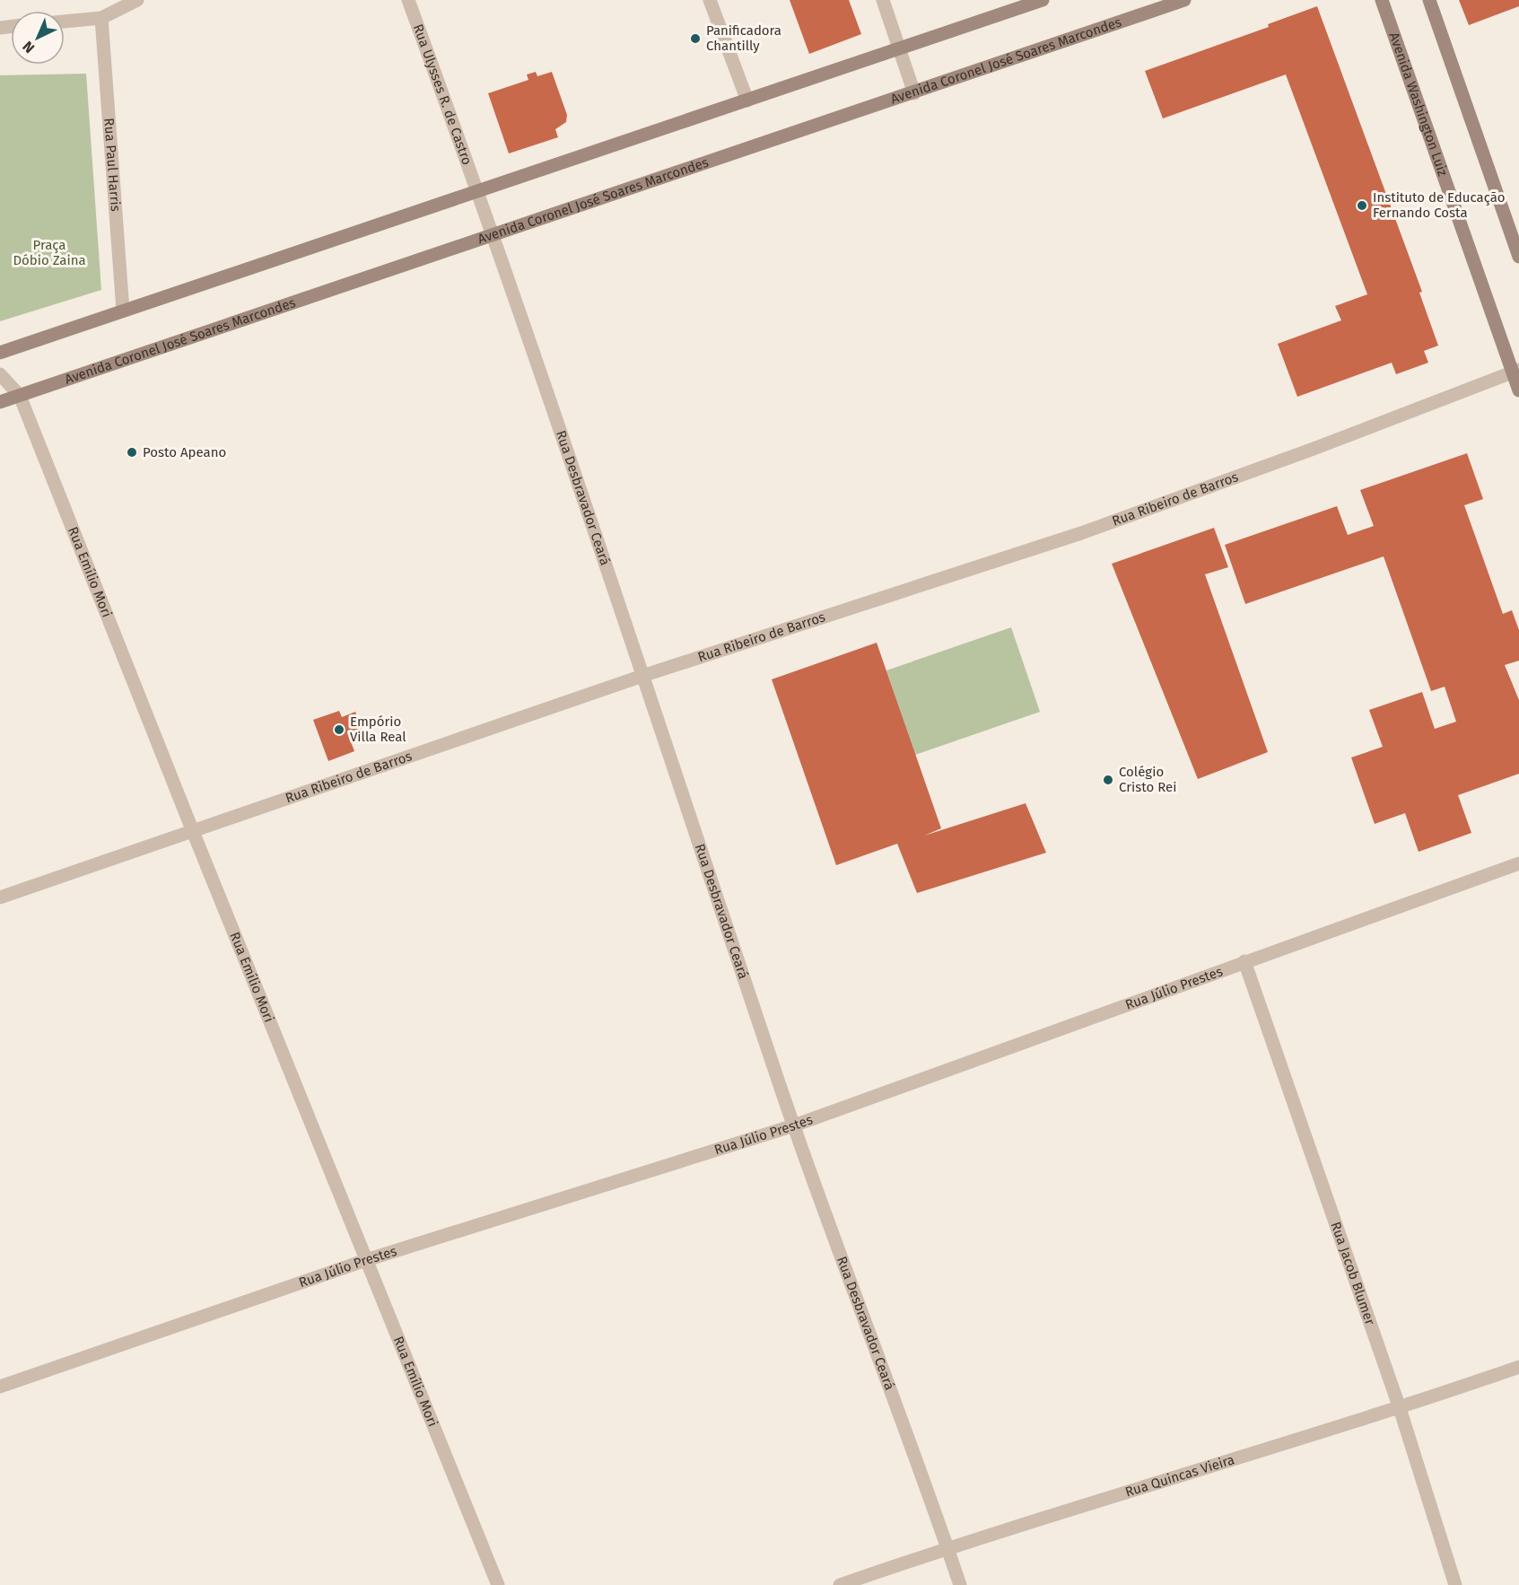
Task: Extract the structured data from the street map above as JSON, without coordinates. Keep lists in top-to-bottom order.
{
  "streets": {
    "main road": ["Avenida Coronel José Soares Marcondes", "Avenida Washington Luiz"],
    "street": [
      "Rua Ulysses R. de Castro",
      "Rua Paul Harris",
      "Rua Desbravador Ceará",
      "Rua Ribeiro de Barros",
      "Rua Emílio Mori",
      "Rua Júlio Prestes",
      "Rua Jacob Blumer",
      "Rua Quincas Vieira"
    ]
  },
  "crossings": [
    ["Avenida Coronel José Soares Marcondes", "Rua Ulysses R. de Castro"],
    ["Avenida Coronel José Soares Marcondes", "Rua Desbravador Ceará"],
    ["Avenida Coronel José Soares Marcondes", "Rua Emílio Mori"],
    ["Rua Ulysses R. de Castro", "Rua Desbravador Ceará"],
    ["Avenida Washington Luiz", "Rua Ribeiro de Barros"],
    ["Rua Desbravador Ceará", "Rua Ribeiro de Barros"],
    ["Rua Desbravador Ceará", "Rua Júlio Prestes"],
    ["Rua Desbravador Ceará", "Rua Quincas Vieira"],
    ["Rua Ribeiro de Barros", "Rua Emílio Mori"],
    ["Rua Emílio Mori", "Rua Júlio Prestes"],
    ["Rua Júlio Prestes", "Rua Jacob Blumer"],
    ["Rua Jacob Blumer", "Rua Quincas Vieira"]
  ],
  "parks": ["Praça Dóbio Zaina"],
  "places": [
    "Panificadora Chantilly",
    "Instituto de Educação Fernando Costa",
    "Posto Apeano",
    "Empório Villa Real",
    "Colégio Cristo Rei"
  ],
  "north": "bottom left"
}
